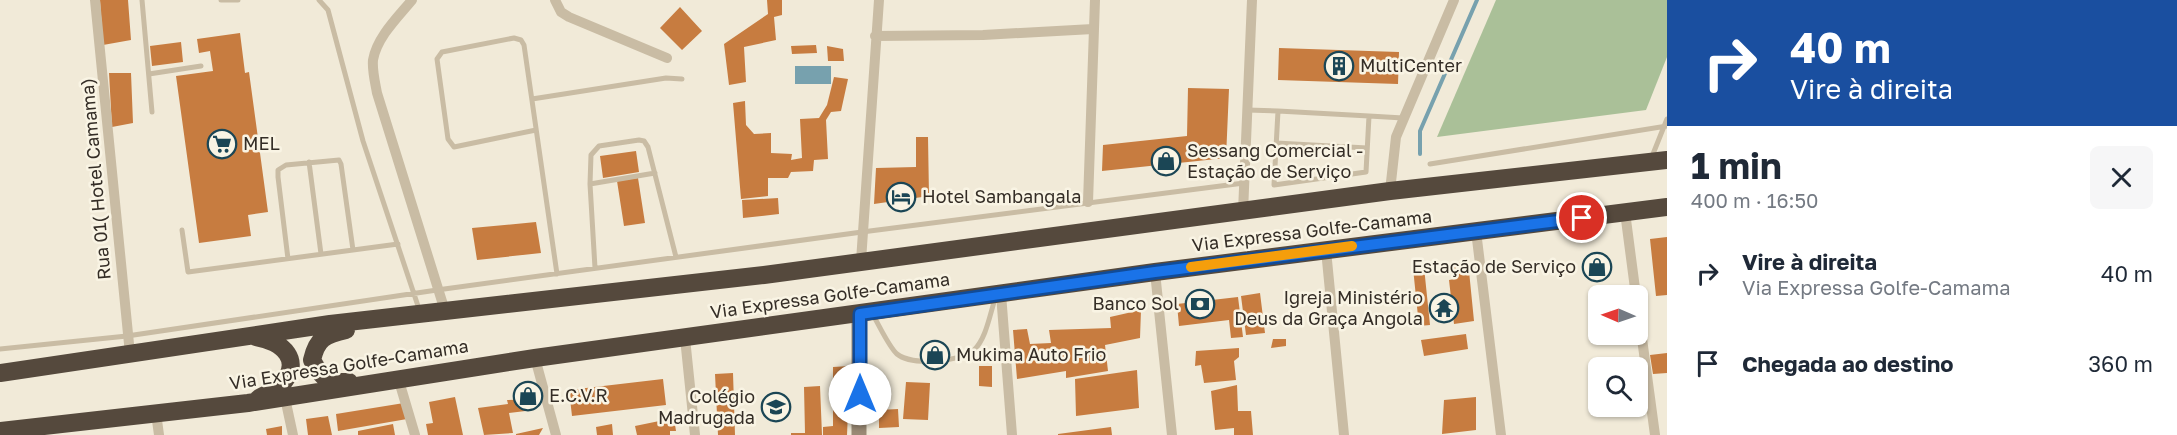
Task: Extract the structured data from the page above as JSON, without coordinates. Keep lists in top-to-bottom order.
{
  "streets": {
    "highway": ["Via Expressa Golfe-Camama"],
    "street": ["Rua 01( Hotel Camama)"]
  },
  "crossings": [
    ["Rua 01( Hotel Camama)", "Via Expressa Golfe-Camama"]
  ],
  "places": {
    "building": ["MultiCenter"],
    "supermarket": ["MEL"],
    "shop": [
      "Sessang Comercial - Estação de Serviço",
      "Estação de Serviço",
      "Mukima Auto Frio",
      "E.C.V.R"
    ],
    "hotel": ["Hotel Sambangala"],
    "bank": ["Banco Sol"],
    "temple": ["Igreja Ministério Deus da Graça Angola"],
    "school or university": ["Colégio Madrugada"]
  },
  "north": "left",
  "page": {
    "turn": ["40 m", "Vire à direita"],
    "heading": ["1 min", "400 m · 16:50"],
    "list": [
      {
        "name": "Vire à direita",
        "note": "Via Expressa Golfe-Camama",
        "value": "40 m"
      },
      {
        "name": "Chegada ao destino",
        "value": "360 m"
      }
    ]
  }
}
